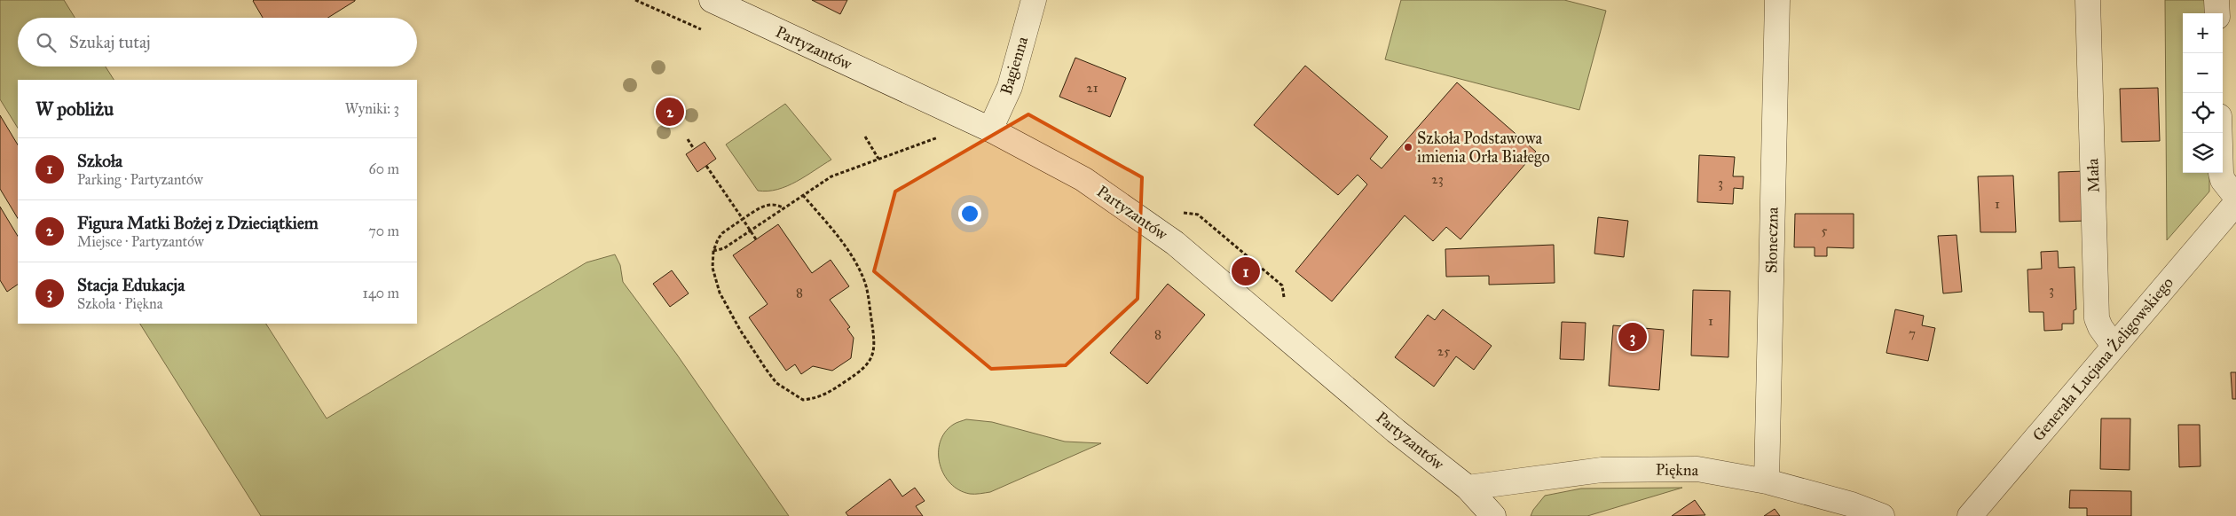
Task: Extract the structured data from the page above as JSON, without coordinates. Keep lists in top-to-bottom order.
{
  "streets": {
    "street": [
      "Partyzantów",
      "Bagienna",
      "Mała",
      "Słoneczna",
      "Generała Lucjana Żeligowskiego",
      "Piękna"
    ]
  },
  "crossings": [
    ["Partyzantów", "Bagienna"],
    ["Partyzantów", "Piękna"],
    ["Mała", "Generała Lucjana Żeligowskiego"],
    ["Słoneczna", "Piękna"]
  ],
  "places": ["Szkoła Podstawowa imienia Orła Białego"],
  "house_numbers": [
    "21",
    "23",
    "3",
    "1",
    "5",
    "3",
    "8",
    "1",
    "7",
    "8",
    "25"
  ],
  "page": {
    "map_buttons": ["+", "−"],
    "search": "Szukaj tutaj",
    "heading": ["W pobliżu", "Wyniki: 3"],
    "pins": ["2", "1", "3"],
    "list": [
      {
        "mark": "1",
        "name": "Szkoła",
        "note": "Parking · Partyzantów",
        "value": "60 m"
      },
      {
        "mark": "2",
        "name": "Figura Matki Bożej z Dzieciątkiem",
        "note": "Miejsce · Partyzantów",
        "value": "70 m"
      },
      {
        "mark": "3",
        "name": "Stacja Edukacja",
        "note": "Szkoła · Piękna",
        "value": "140 m"
      }
    ]
  }
}
